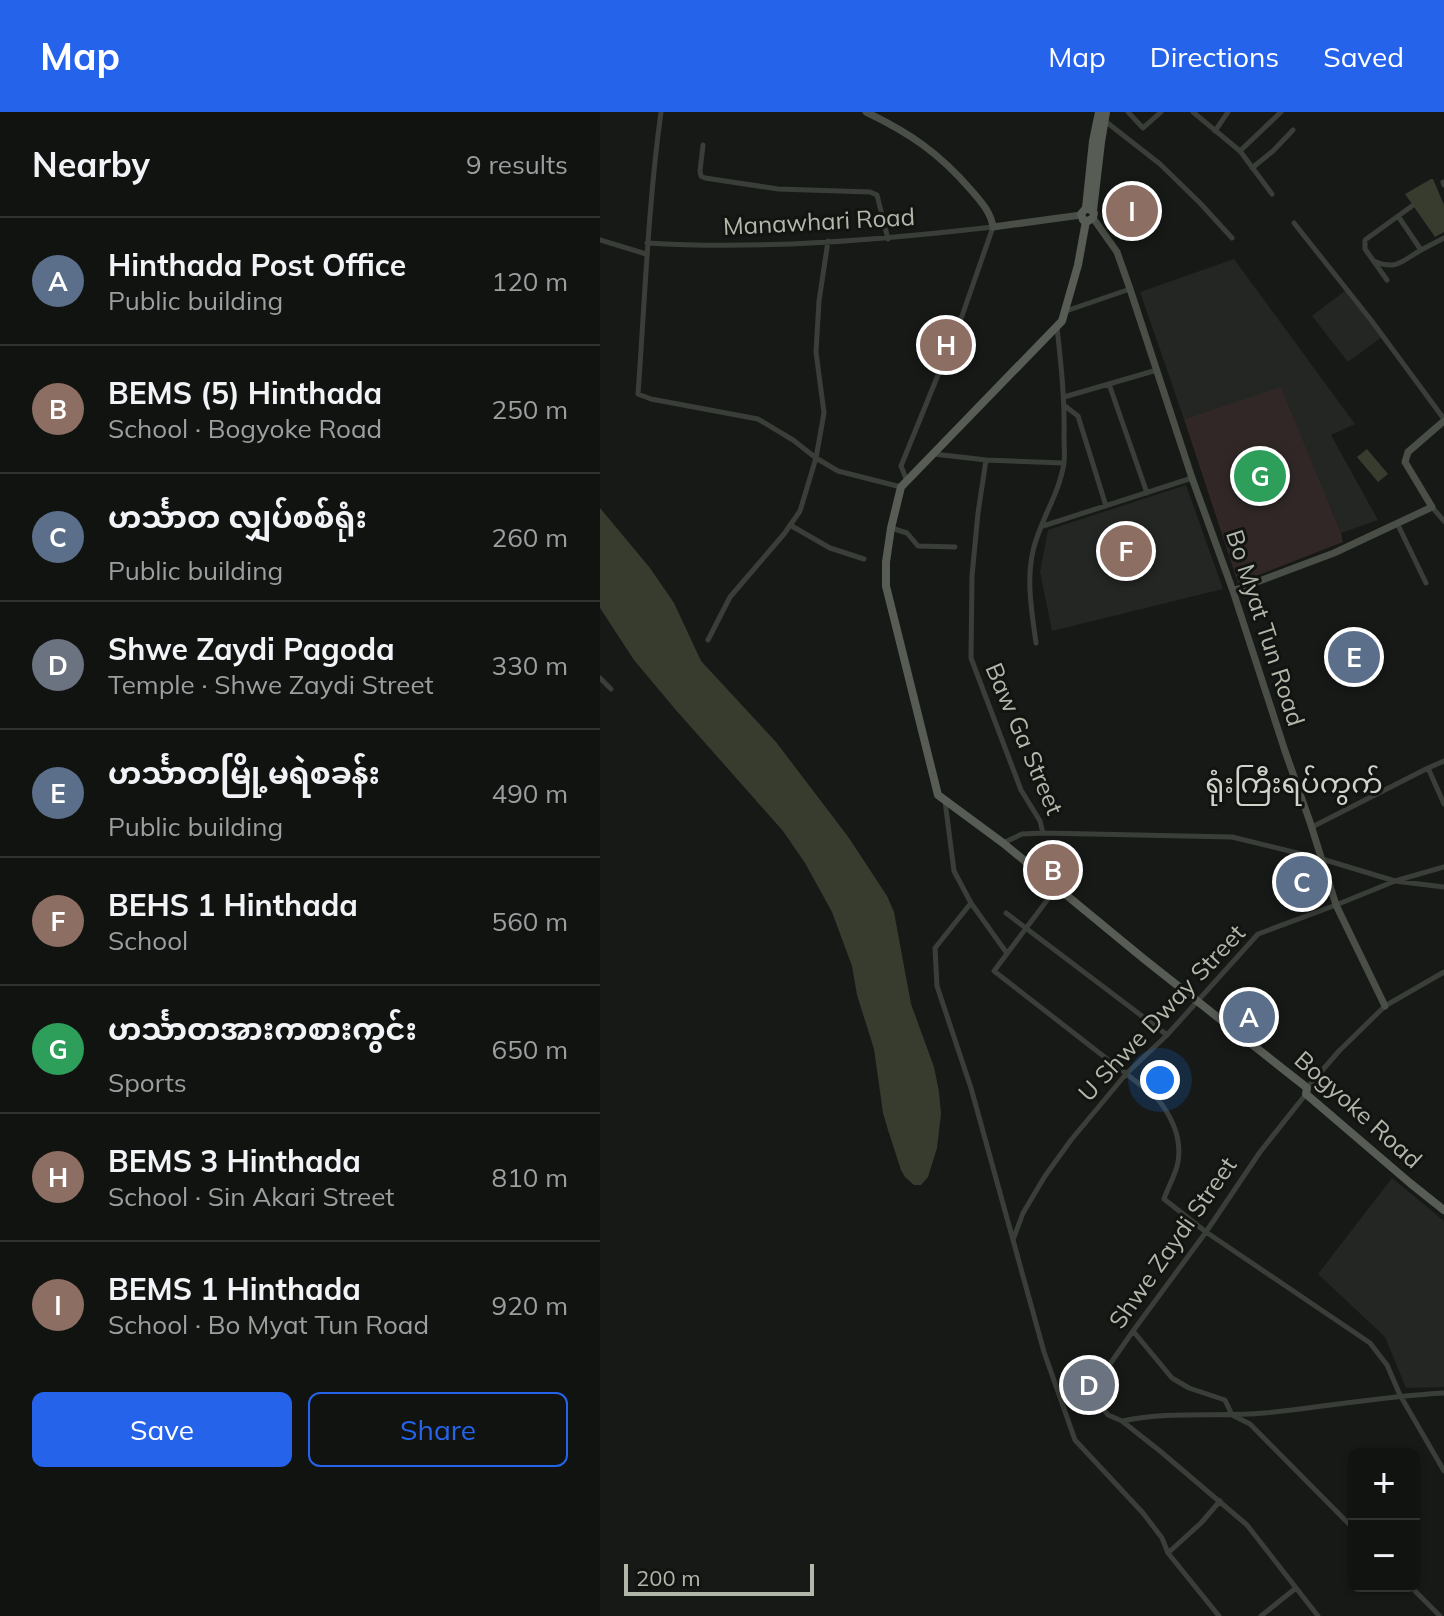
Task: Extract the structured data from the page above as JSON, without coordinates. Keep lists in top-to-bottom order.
{
  "streets": {
    "main road": ["Bogyoke Road"],
    "street": [
      "Manawhari Road",
      "Bo Myat Tun Road",
      "Baw Ga Street",
      "U Shwe Dway Street",
      "Shwe Zaydi Street"
    ]
  },
  "crossings": [
    ["Bo Myat Tun Road", "U Shwe Dway Street"],
    ["Bo Myat Tun Road", "Shwe Zaydi Street"],
    ["U Shwe Dway Street", "Bogyoke Road"],
    ["Bogyoke Road", "Shwe Zaydi Street"]
  ],
  "districts": ["ရုံးကြီးရပ်ကွက်"],
  "scale_bar": "200 m",
  "page": {
    "header": "Map",
    "nav": ["Map", "Directions", "Saved"],
    "heading": ["Nearby", "9 results"],
    "pins": [
      "I",
      "H",
      "G",
      "F",
      "E",
      "B",
      "C",
      "A",
      "D"
    ],
    "list": [
      {
        "mark": "A",
        "name": "Hinthada Post Office",
        "note": "Public building",
        "value": "120 m"
      },
      {
        "mark": "B",
        "name": "BEMS (5) Hinthada",
        "note": "School · Bogyoke Road",
        "value": "250 m"
      },
      {
        "mark": "C",
        "name": "ဟင်္သာတ လျှပ်စစ်ရုံး",
        "note": "Public building",
        "value": "260 m"
      },
      {
        "mark": "D",
        "name": "Shwe Zaydi Pagoda",
        "note": "Temple · Shwe Zaydi Street",
        "value": "330 m"
      },
      {
        "mark": "E",
        "name": "ဟင်္သာတမြို့မရဲစခန်း",
        "note": "Public building",
        "value": "490 m"
      },
      {
        "mark": "F",
        "name": "BEHS 1 Hinthada",
        "note": "School",
        "value": "560 m"
      },
      {
        "mark": "G",
        "name": "ဟင်္သာတအားကစားကွင်း",
        "note": "Sports",
        "value": "650 m"
      },
      {
        "mark": "H",
        "name": "BEMS 3 Hinthada",
        "note": "School · Sin Akari Street",
        "value": "810 m"
      },
      {
        "mark": "I",
        "name": "BEMS 1 Hinthada",
        "note": "School · Bo Myat Tun Road",
        "value": "920 m"
      }
    ],
    "buttons": ["Save", "Share"],
    "map_buttons": ["+", "−"],
    "scale": "200 m"
  }
}
